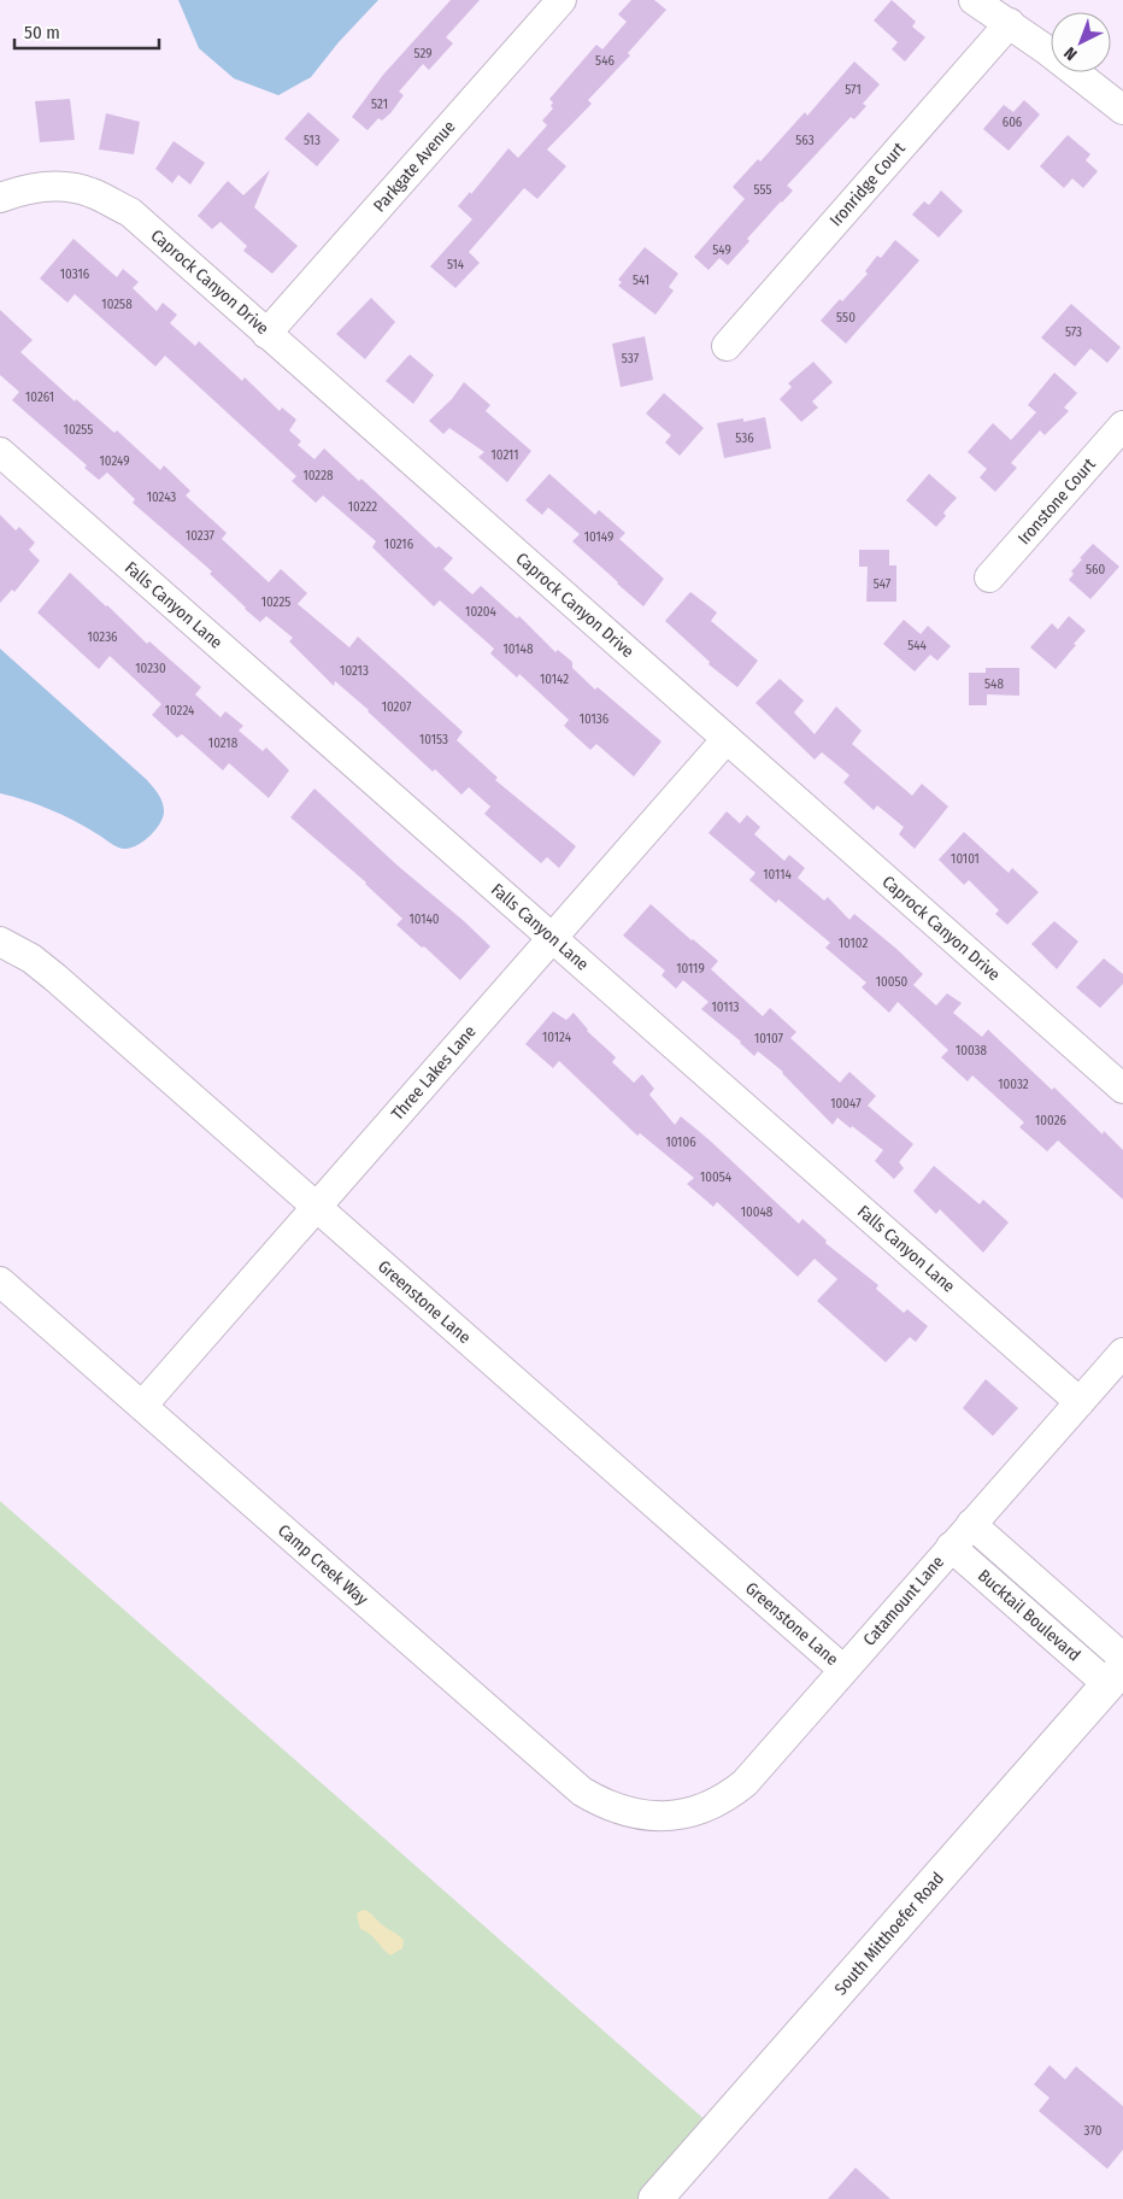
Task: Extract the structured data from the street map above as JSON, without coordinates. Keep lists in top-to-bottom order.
{
  "streets": {
    "main road": ["South Mitthoefer Road"],
    "street": [
      "Parkgate Avenue",
      "Ironridge Court",
      "Caprock Canyon Drive",
      "Ironstone Court",
      "Falls Canyon Lane",
      "Three Lakes Lane",
      "Greenstone Lane",
      "Camp Creek Way",
      "Catamount Lane",
      "Bucktail Boulevard"
    ]
  },
  "crossings": [
    ["Parkgate Avenue", "Caprock Canyon Drive"],
    ["Caprock Canyon Drive", "Three Lakes Lane"],
    ["Falls Canyon Lane", "Three Lakes Lane"],
    ["Falls Canyon Lane", "Catamount Lane"],
    ["Three Lakes Lane", "Greenstone Lane"],
    ["Three Lakes Lane", "Camp Creek Way"],
    ["Greenstone Lane", "Catamount Lane"],
    ["Camp Creek Way", "Catamount Lane"],
    ["Catamount Lane", "Bucktail Boulevard"],
    ["Bucktail Boulevard", "South Mitthoefer Road"]
  ],
  "house_numbers": [
    "529",
    "546",
    "571",
    "521",
    "606",
    "513",
    "563",
    "555",
    "549",
    "514",
    "10316",
    "541",
    "10258",
    "550",
    "573",
    "537",
    "10261",
    "10255",
    "536",
    "10211",
    "10249",
    "10228",
    "10243",
    "10222",
    "10237",
    "10149",
    "10216",
    "560",
    "547",
    "10225",
    "10204",
    "10236",
    "544",
    "10148",
    "10230",
    "10213",
    "10142",
    "548",
    "10207",
    "10224",
    "10136",
    "10153",
    "10218",
    "10101",
    "10114",
    "10140",
    "10102",
    "10119",
    "10050",
    "10113",
    "10124",
    "10107",
    "10038",
    "10032",
    "10047",
    "10026",
    "10106",
    "10054",
    "10048",
    "370"
  ],
  "scale_bar": "50 m",
  "north": "bottom left"
}
